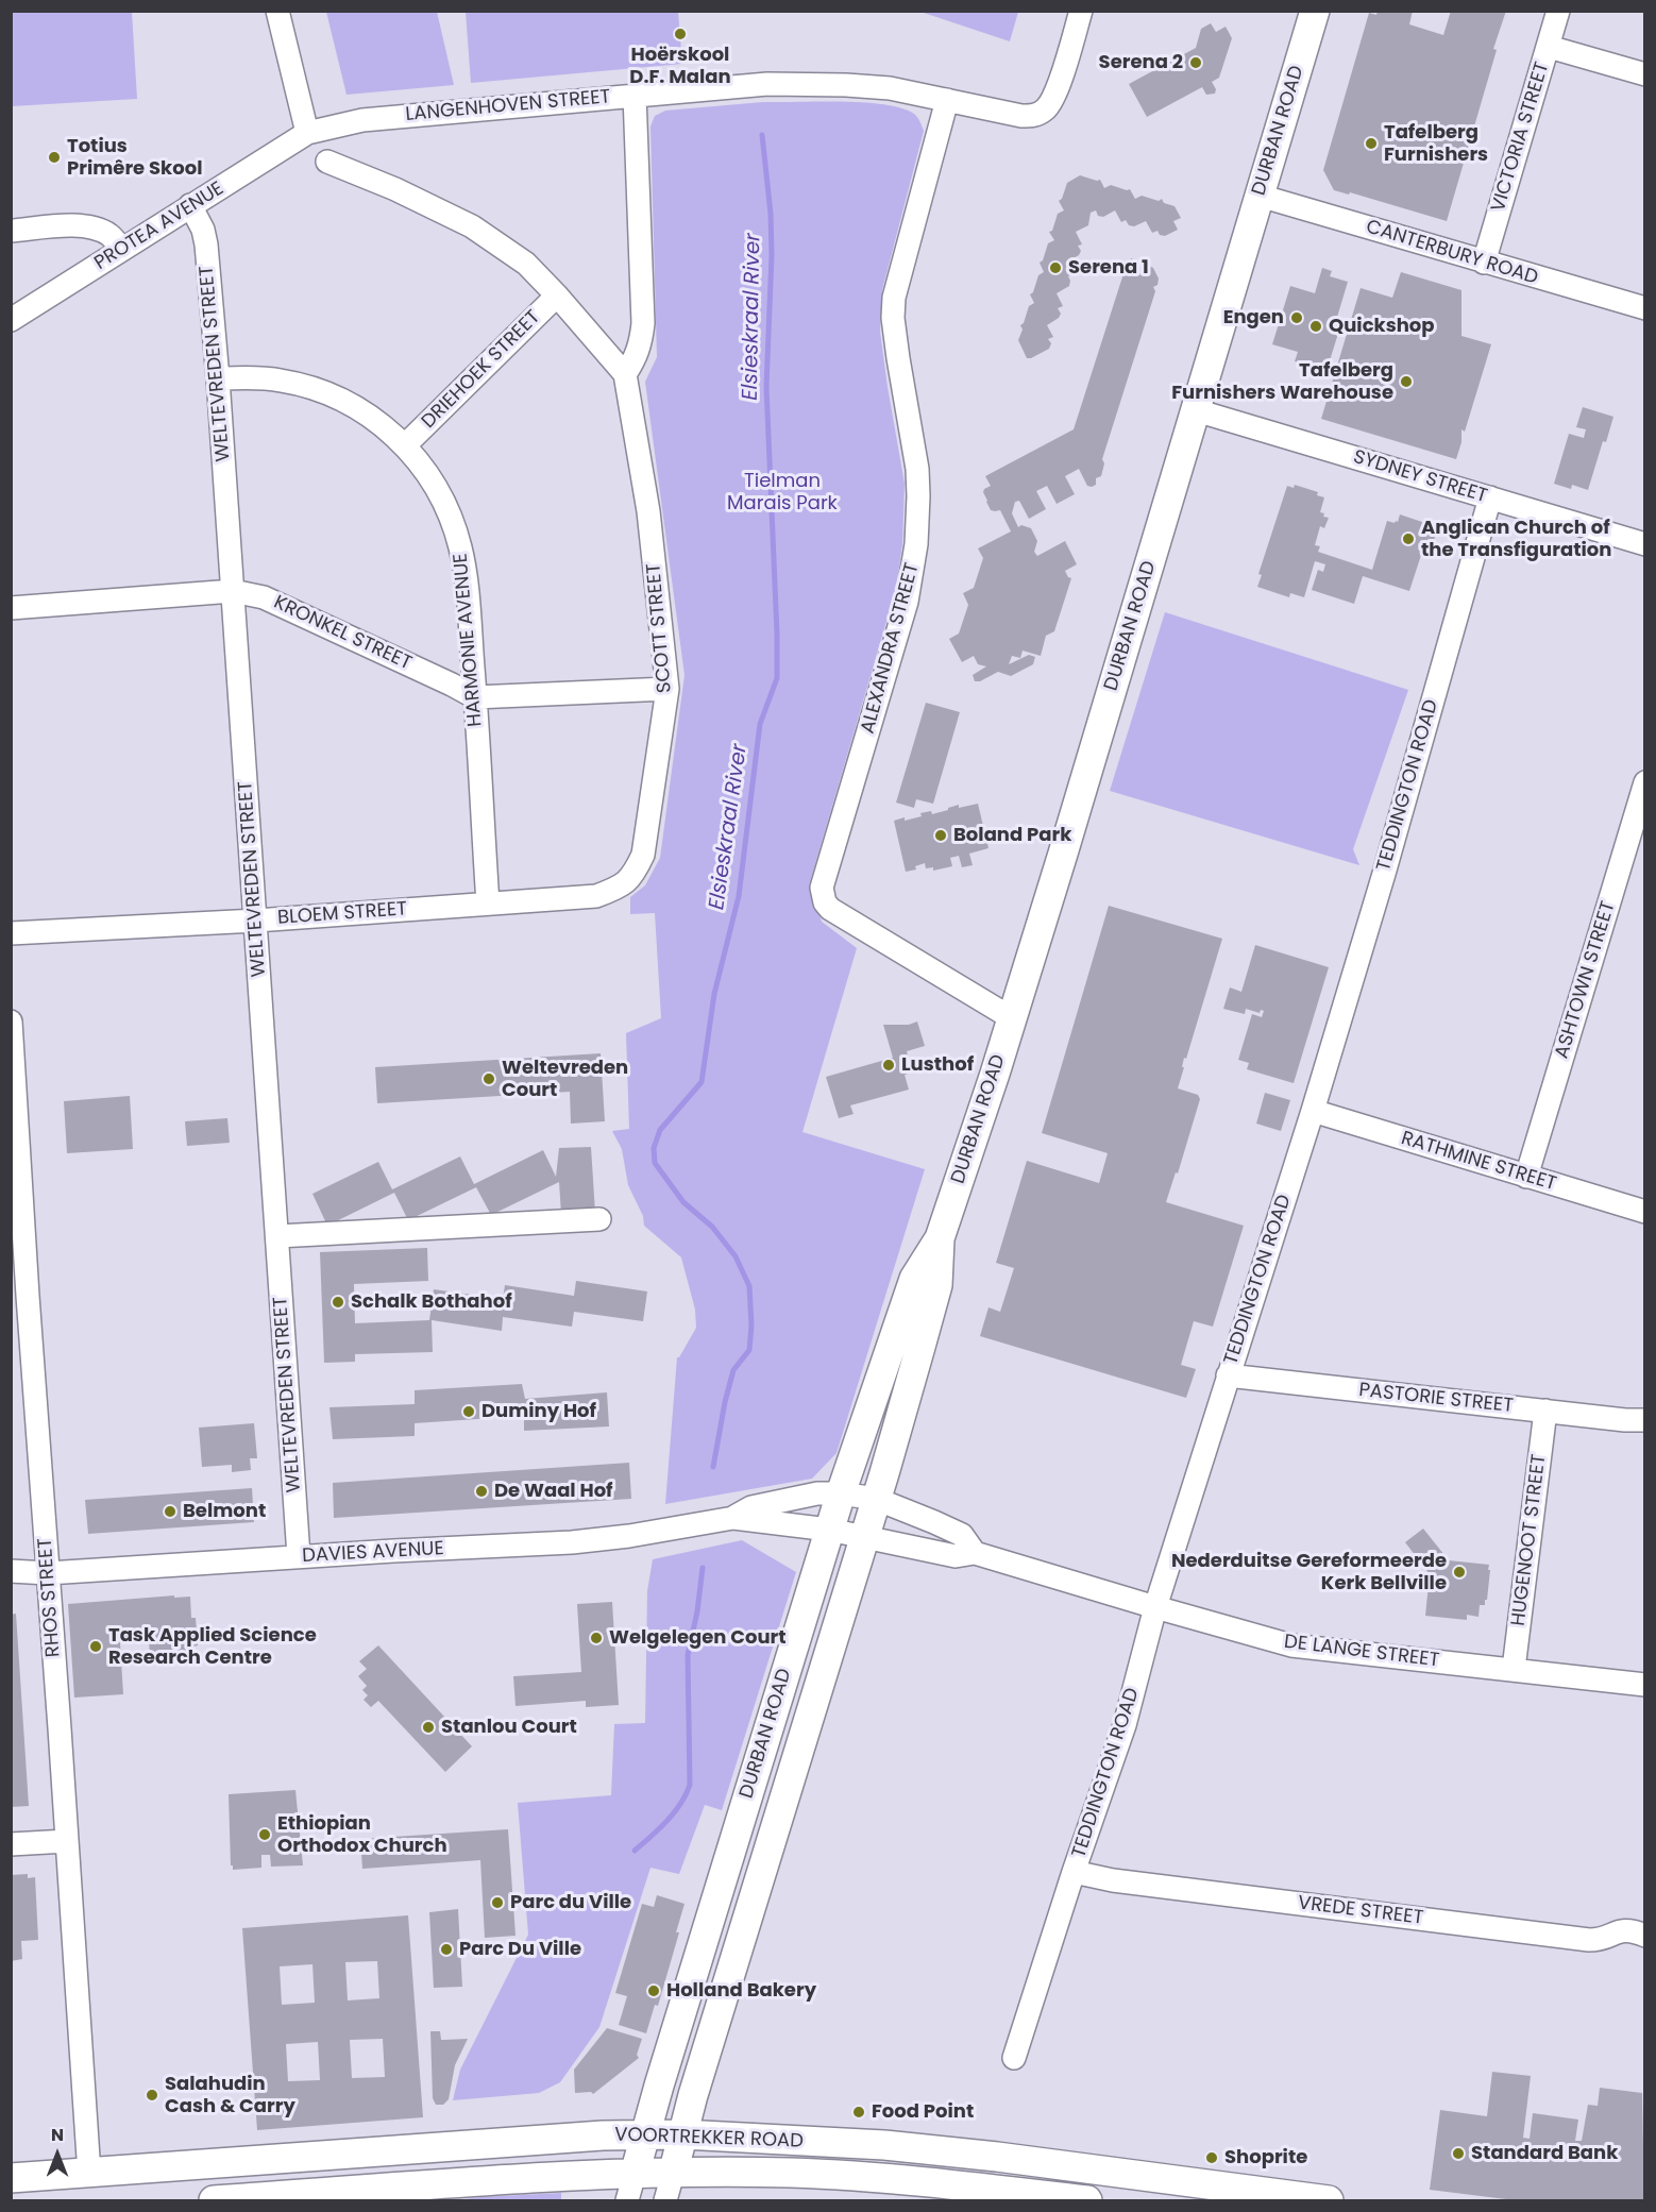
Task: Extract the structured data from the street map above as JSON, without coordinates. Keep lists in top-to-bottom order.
{
  "streets": {
    "main road": ["DURBAN ROAD", "VOORTREKKER ROAD"],
    "street": [
      "LANGENHOVEN STREET",
      "VICTORIA STREET",
      "PROTEA AVENUE",
      "CANTERBURY ROAD",
      "WELTEVREDEN STREET",
      "DRIEHOEK STREET",
      "SYDNEY STREET",
      "SCOTT STREET",
      "KRONKEL STREET",
      "HARMONIE AVENUE",
      "ALEXANDRA STREET",
      "TEDDINGTON ROAD",
      "BLOEM STREET",
      "ASHTOWN STREET",
      "RATHMINE STREET",
      "PASTORIE STREET",
      "HUGENOOT STREET",
      "DAVIES AVENUE",
      "RHOS STREET",
      "DE LANGE STREET",
      "VREDE STREET"
    ]
  },
  "crossings": [
    ["LANGENHOVEN STREET", "PROTEA AVENUE"],
    ["LANGENHOVEN STREET", "ALEXANDRA STREET"],
    ["DURBAN ROAD", "CANTERBURY ROAD"],
    ["DURBAN ROAD", "SYDNEY STREET"],
    ["DURBAN ROAD", "ALEXANDRA STREET"],
    ["DURBAN ROAD", "DAVIES AVENUE"],
    ["DURBAN ROAD", "DE LANGE STREET"],
    ["DURBAN ROAD", "VOORTREKKER ROAD"],
    ["VICTORIA STREET", "CANTERBURY ROAD"],
    ["PROTEA AVENUE", "WELTEVREDEN STREET"],
    ["WELTEVREDEN STREET", "KRONKEL STREET"],
    ["WELTEVREDEN STREET", "HARMONIE AVENUE"],
    ["WELTEVREDEN STREET", "BLOEM STREET"],
    ["WELTEVREDEN STREET", "DAVIES AVENUE"],
    ["DRIEHOEK STREET", "HARMONIE AVENUE"],
    ["SYDNEY STREET", "TEDDINGTON ROAD"],
    ["SCOTT STREET", "BLOEM STREET"],
    ["KRONKEL STREET", "HARMONIE AVENUE"],
    ["HARMONIE AVENUE", "BLOEM STREET"],
    ["TEDDINGTON ROAD", "RATHMINE STREET"],
    ["TEDDINGTON ROAD", "PASTORIE STREET"],
    ["TEDDINGTON ROAD", "DE LANGE STREET"],
    ["TEDDINGTON ROAD", "VREDE STREET"],
    ["ASHTOWN STREET", "RATHMINE STREET"],
    ["PASTORIE STREET", "HUGENOOT STREET"],
    ["HUGENOOT STREET", "DE LANGE STREET"],
    ["DAVIES AVENUE", "RHOS STREET"],
    ["DAVIES AVENUE", "DE LANGE STREET"],
    ["RHOS STREET", "VOORTREKKER ROAD"]
  ],
  "water": ["Elsieskraal River"],
  "parks": ["Tielman Marais Park"],
  "places": [
    "Hoërskool D.F. Malan",
    "Serena 2",
    "Tafelberg Furnishers",
    "Totius Primêre Skool",
    "Serena 1",
    "Engen",
    "Quickshop",
    "Tafelberg Furnishers Warehouse",
    "Anglican Church of the Transfiguration",
    "Boland Park",
    "Lusthof",
    "Weltevreden Court",
    "Schalk Bothahof",
    "Duminy Hof",
    "De Waal Hof",
    "Belmont",
    "Nederduitse Gereformeerde Kerk Bellville",
    "Welgelegen Court",
    "Task Applied Science Research Centre",
    "Stanlou Court",
    "Ethiopian Orthodox Church",
    "Parc du Ville",
    "Parc Du Ville",
    "Holland Bakery",
    "Salahudin Cash & Carry",
    "Food Point",
    "Standard Bank",
    "Shoprite"
  ],
  "north": "top"
}
